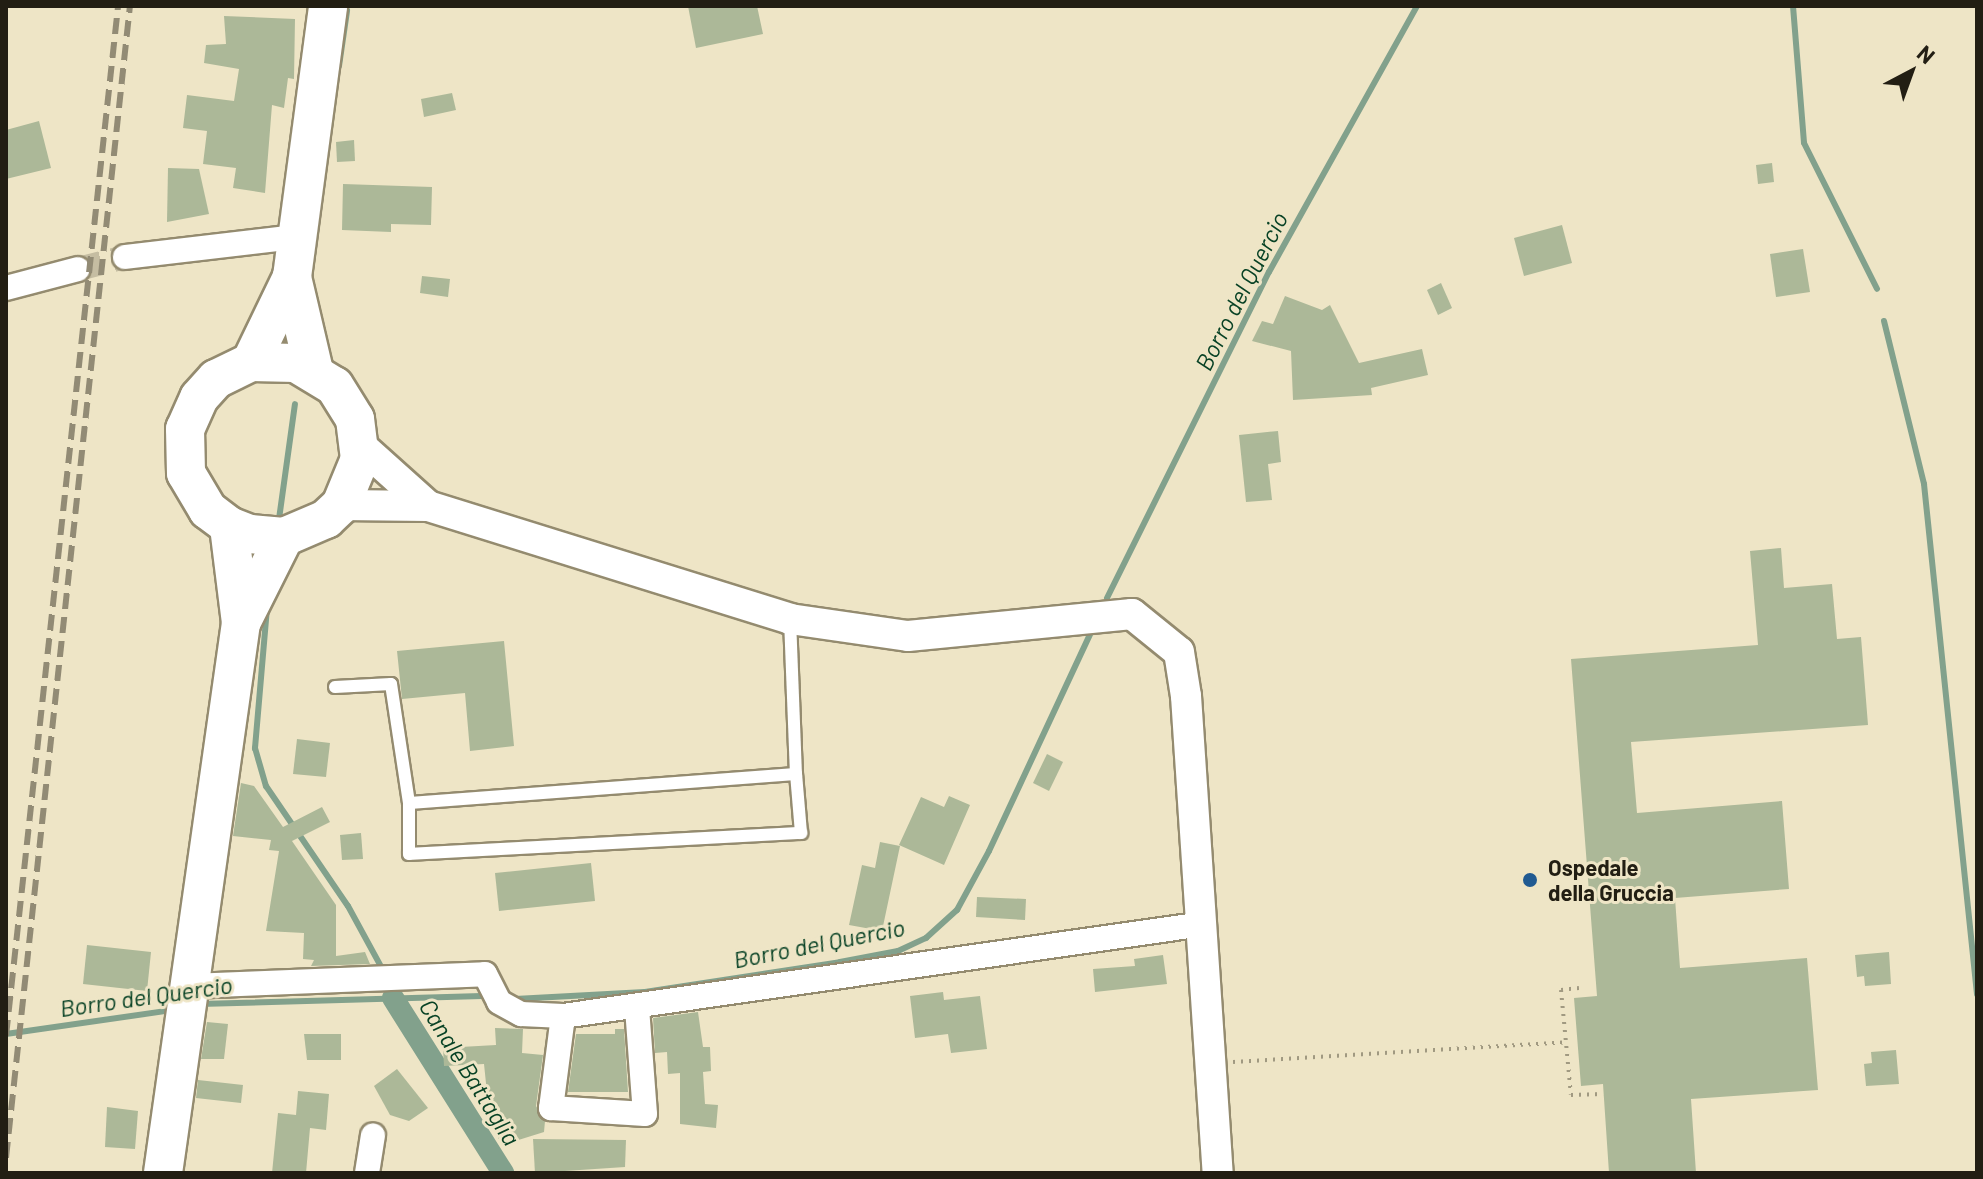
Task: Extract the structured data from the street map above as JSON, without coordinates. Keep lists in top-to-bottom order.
{
  "water": ["Borro del Quercio", "Canale Battaglia"],
  "places": ["Ospedale della Gruccia"],
  "north": "top right"
}
